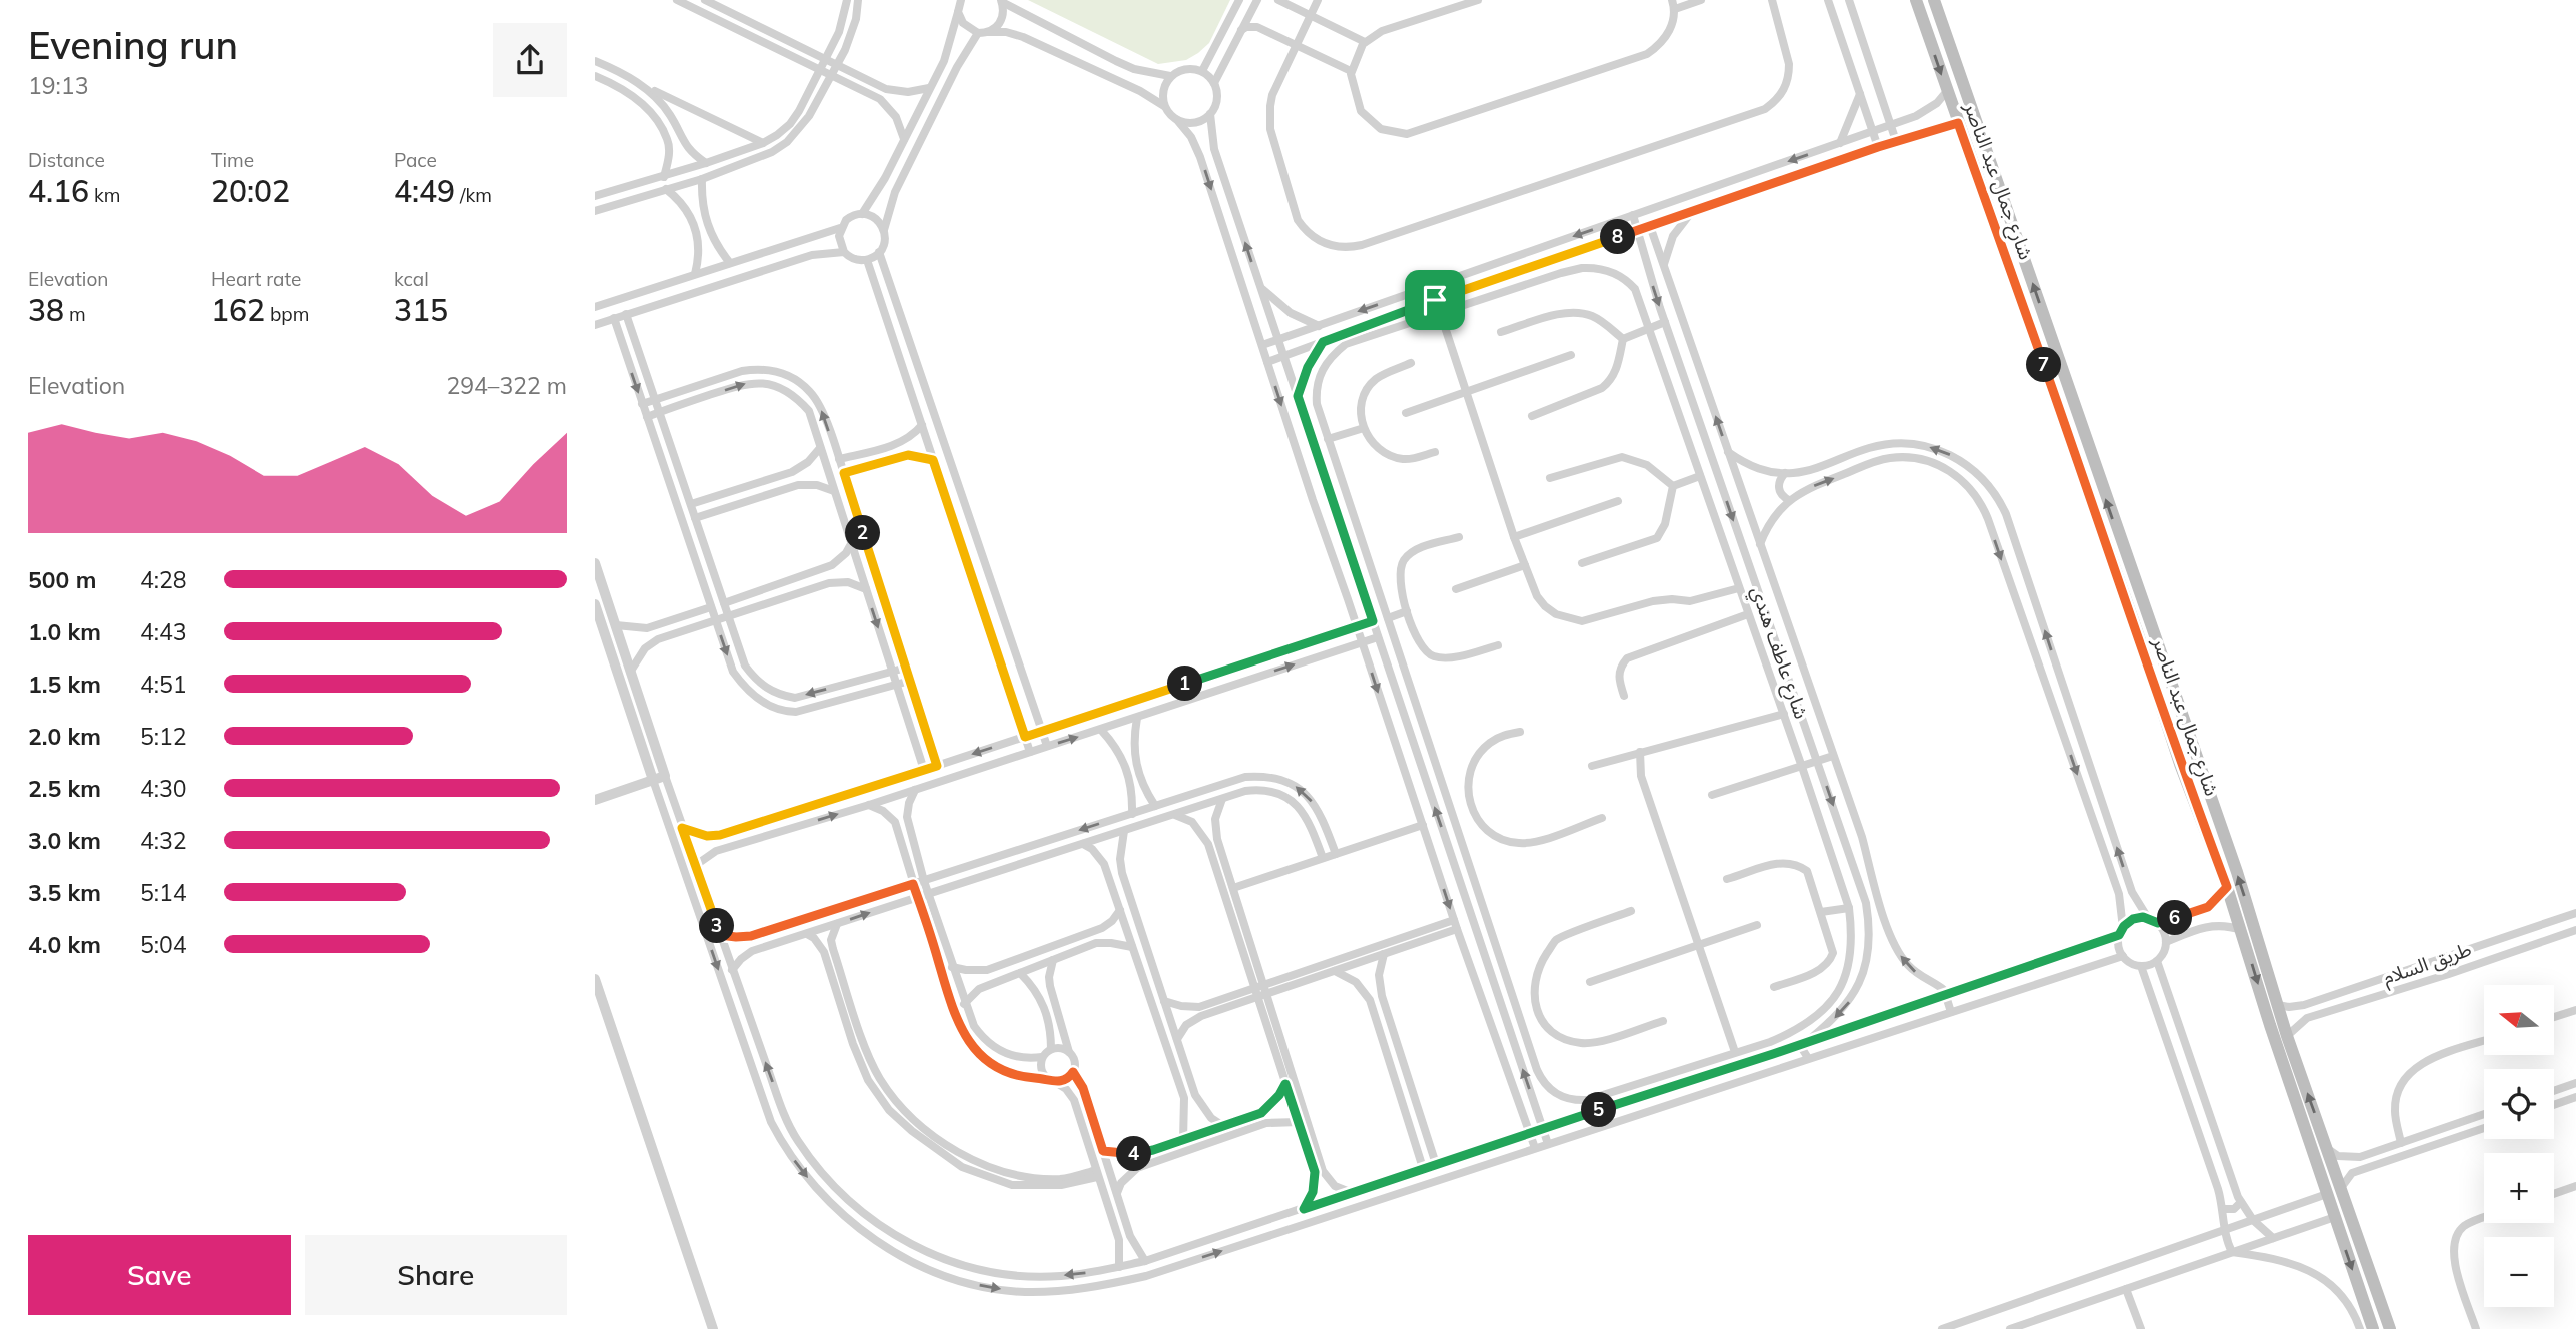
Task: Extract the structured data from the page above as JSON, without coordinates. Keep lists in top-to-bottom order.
{
  "streets": {
    "main road": ["شارع جمال عبد الناصر"],
    "street": ["شارع عاطف هندي", "طريق السلام"]
  },
  "crossings": [
    ["شارع جمال عبد الناصر", "طريق السلام"]
  ],
  "north": "left",
  "page": {
    "heading": ["Evening run", "19:13"],
    "stats": [
      ["Distance", "4.16 km"],
      ["Time", "20:02"],
      ["Pace", "4:49 /km"],
      ["Elevation", "38 m"],
      ["Heart rate", "162 bpm"],
      ["kcal", "315"]
    ],
    "pins": [
      "8",
      "7",
      "2",
      "1",
      "6",
      "3",
      "5",
      "4"
    ],
    "chart": ["Elevation", "294–322 m"],
    "list": [
      {
        "name": "500 m",
        "note": "4:28"
      },
      {
        "name": "1.0 km",
        "note": "4:43"
      },
      {
        "name": "1.5 km",
        "note": "4:51"
      },
      {
        "name": "2.0 km",
        "note": "5:12"
      },
      {
        "name": "2.5 km",
        "note": "4:30"
      },
      {
        "name": "3.0 km",
        "note": "4:32"
      },
      {
        "name": "3.5 km",
        "note": "5:14"
      },
      {
        "name": "4.0 km",
        "note": "5:04"
      }
    ],
    "map_buttons": ["+", "−"],
    "buttons": ["Save", "Share"]
  }
}
